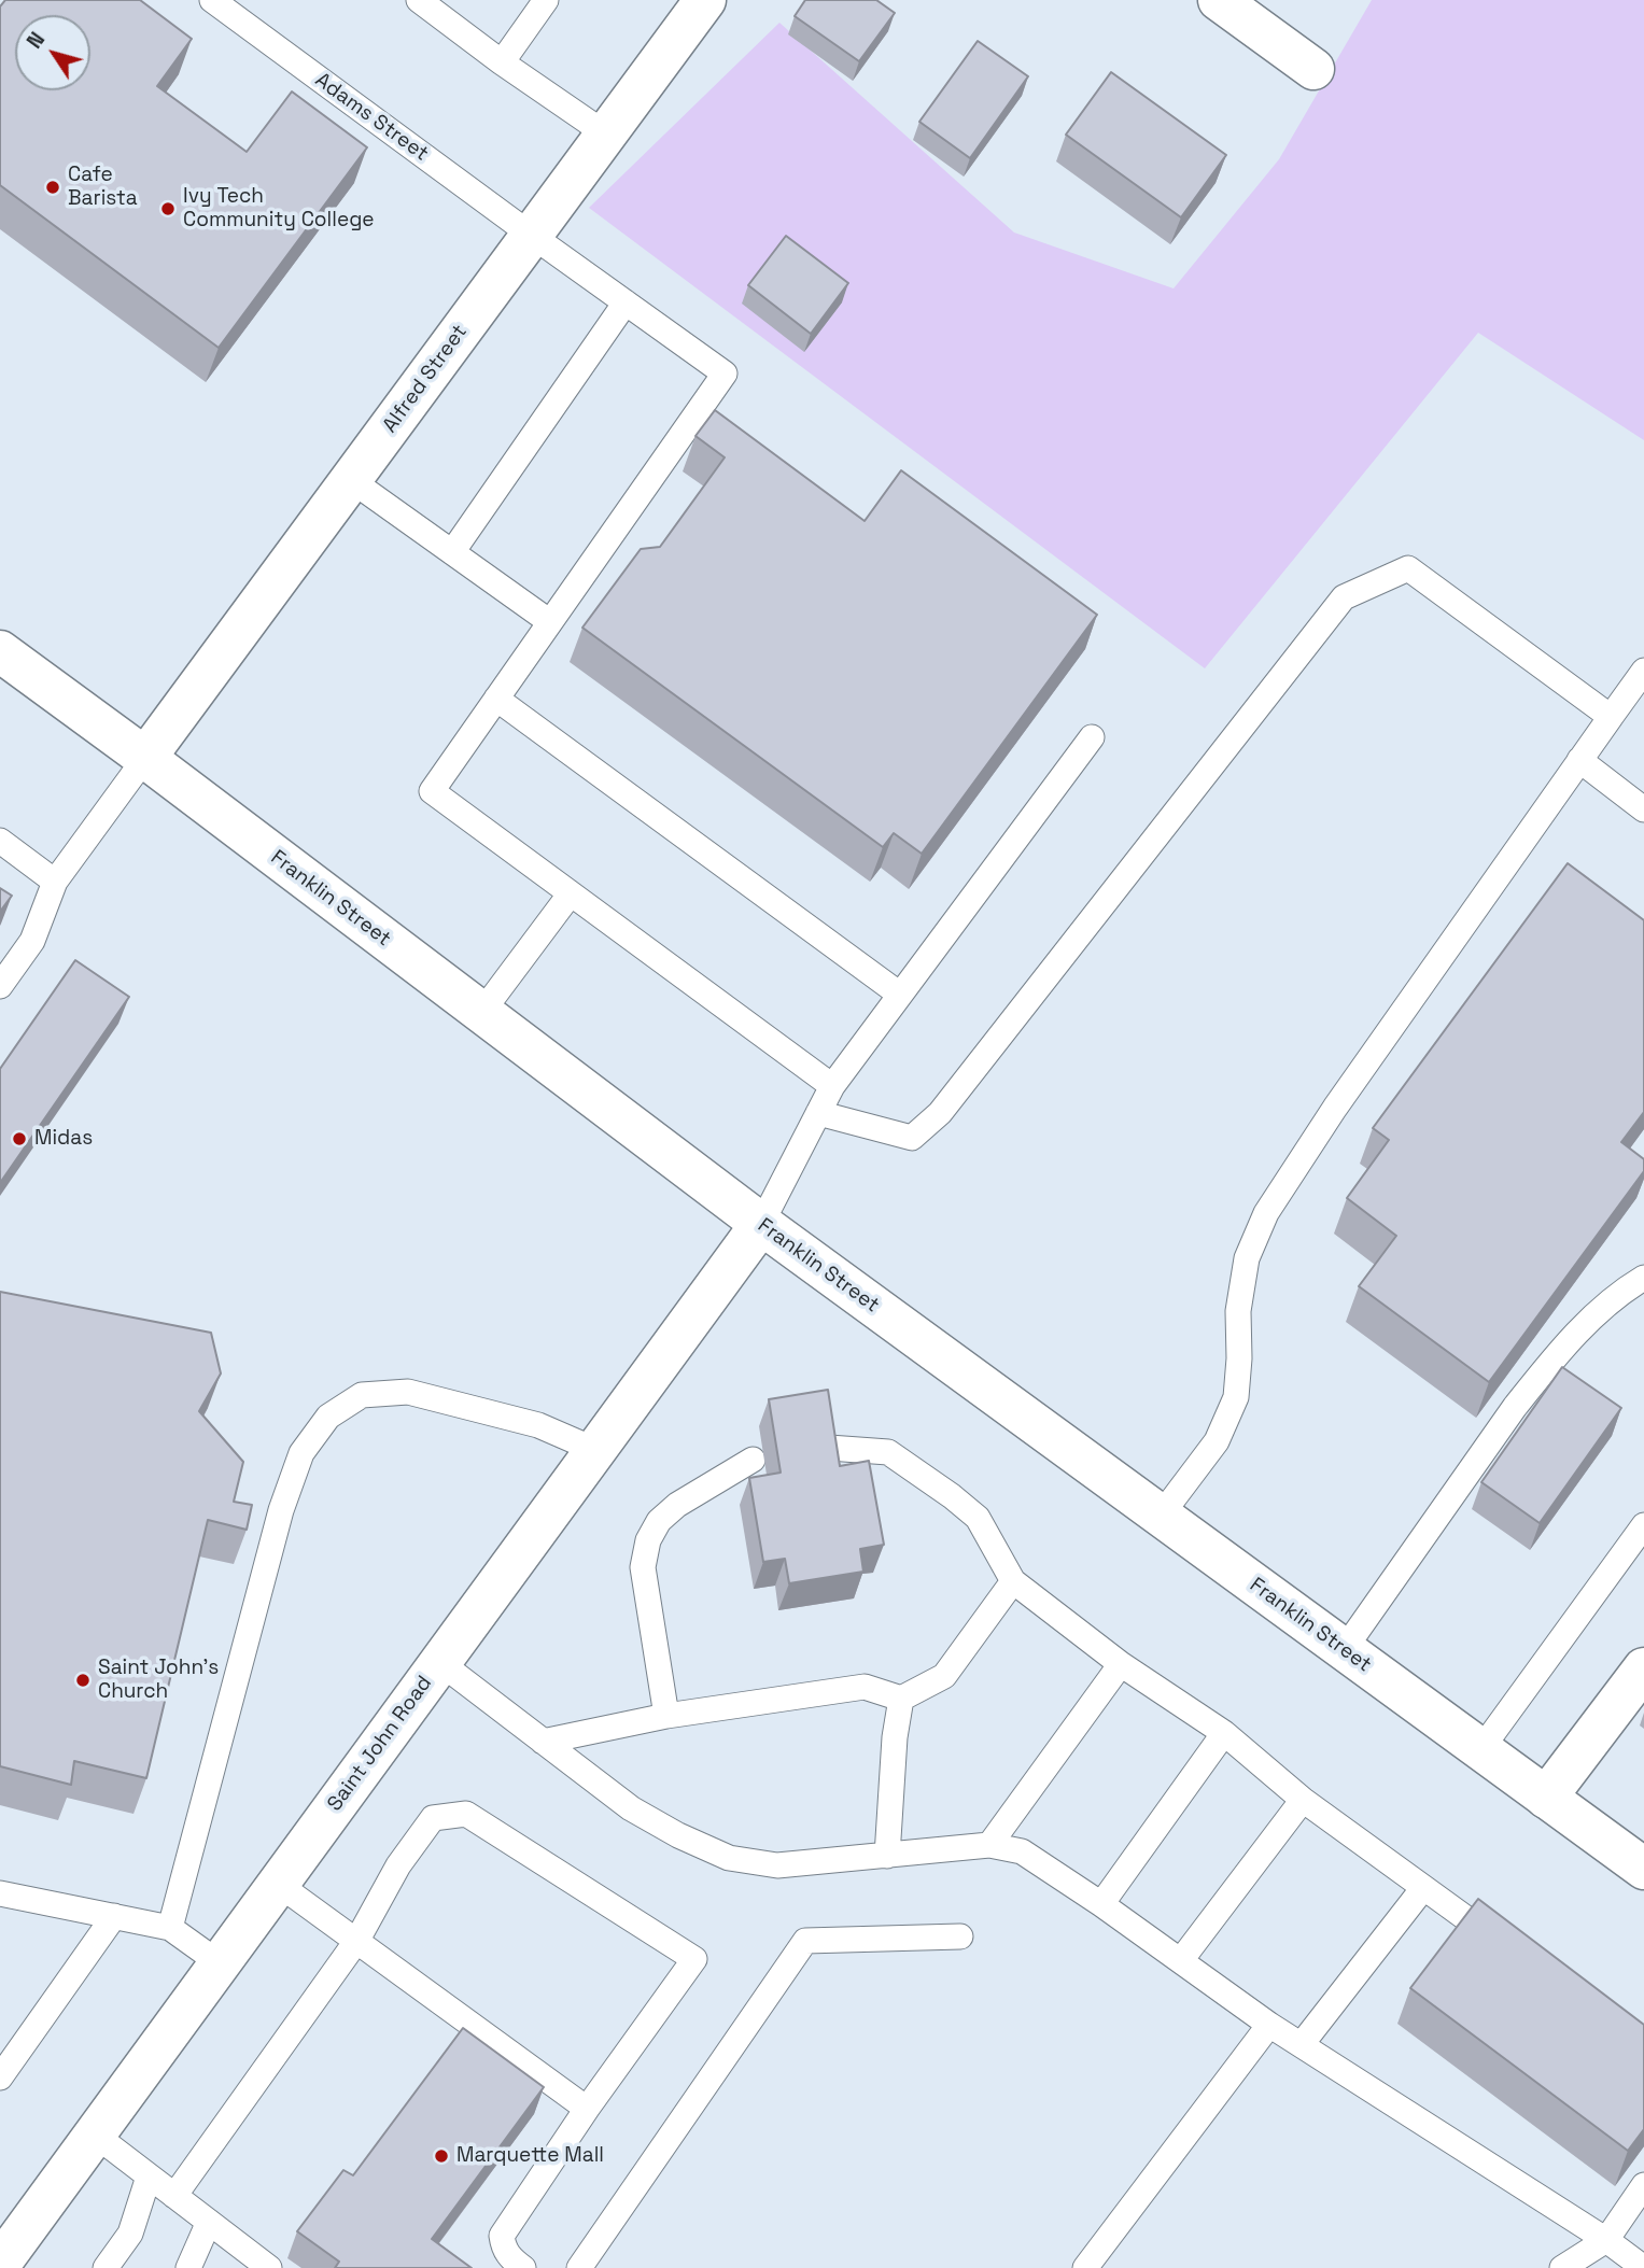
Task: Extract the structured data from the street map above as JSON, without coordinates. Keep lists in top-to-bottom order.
{
  "streets": {
    "street": ["Alfred Street", "Franklin Street", "Saint John Road"],
    "lane": ["Adams Street"]
  },
  "crossings": [
    ["Adams Street", "Alfred Street"],
    ["Alfred Street", "Franklin Street"],
    ["Franklin Street", "Saint John Road"]
  ],
  "places": [
    "Cafe Barista",
    "Ivy Tech Community College",
    "Midas",
    "Saint John's Church",
    "Marquette Mall"
  ],
  "north": "top left"
}
